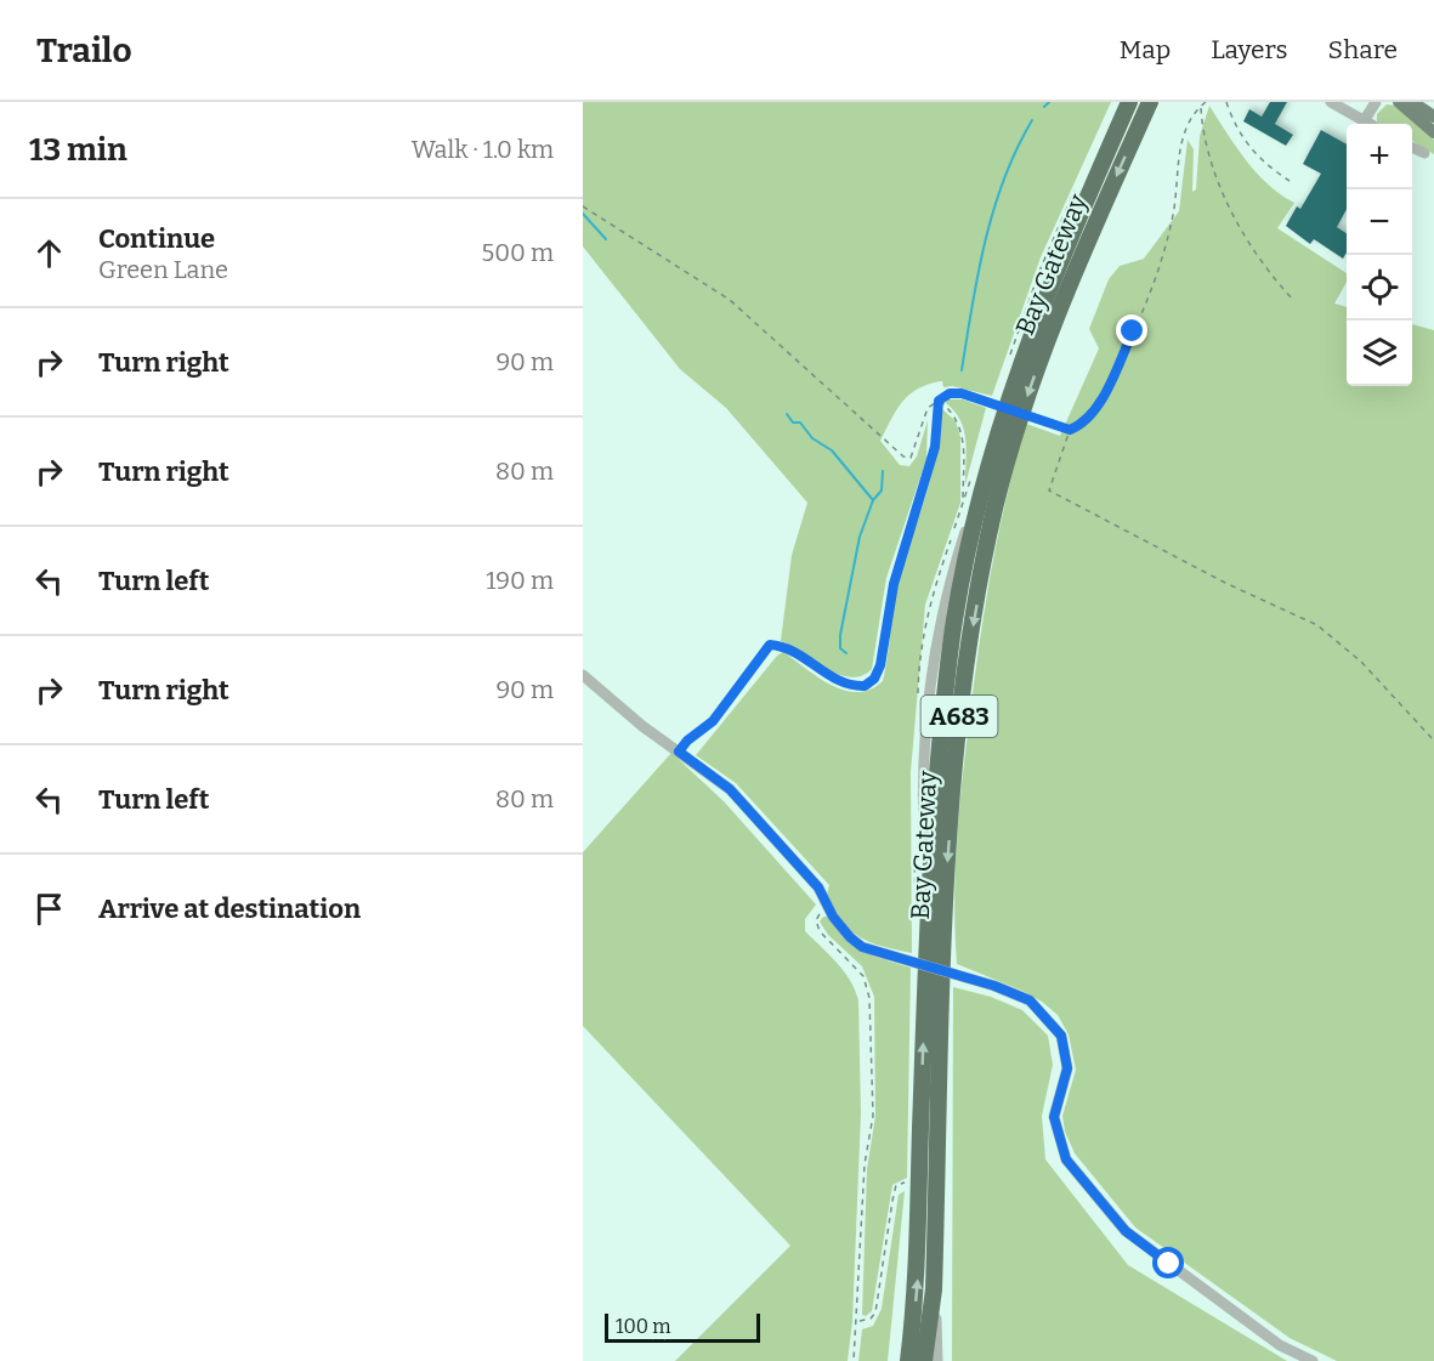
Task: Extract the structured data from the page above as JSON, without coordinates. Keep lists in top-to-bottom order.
{
  "streets": {
    "highway": ["Bay Gateway", "A683"]
  },
  "scale_bar": "100 m",
  "page": {
    "header": "Trailo",
    "nav": ["Map", "Layers", "Share"],
    "heading": ["13 min", "Walk · 1.0 km"],
    "map_buttons": ["+", "−"],
    "list": [
      ["Continue", "Green Lane", "500 m"],
      ["Turn right", "90 m"],
      ["Turn right", "80 m"],
      ["Turn left", "190 m"],
      ["Turn right", "90 m"],
      ["Turn left", "80 m"],
      "Arrive at destination"
    ],
    "scale": "100 m"
  }
}
